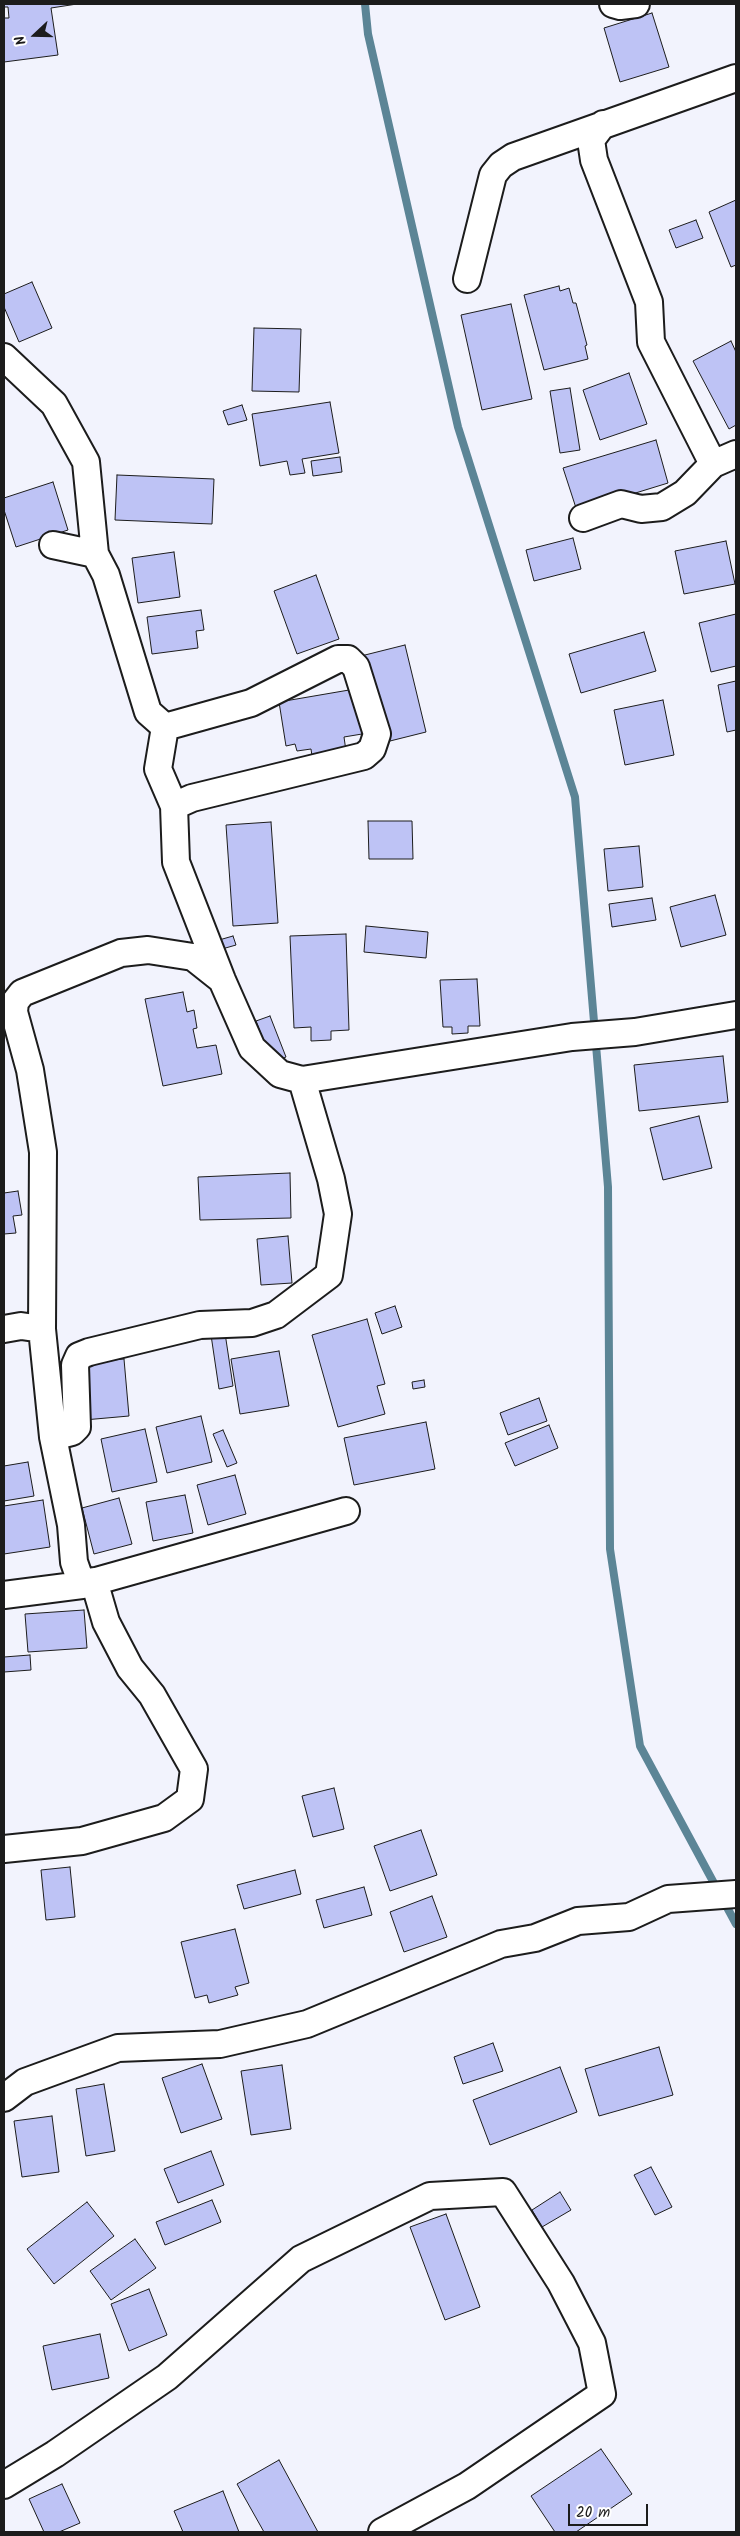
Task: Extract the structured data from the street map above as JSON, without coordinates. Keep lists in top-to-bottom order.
{
  "scale_bar": "20 m",
  "north": "left"
}
